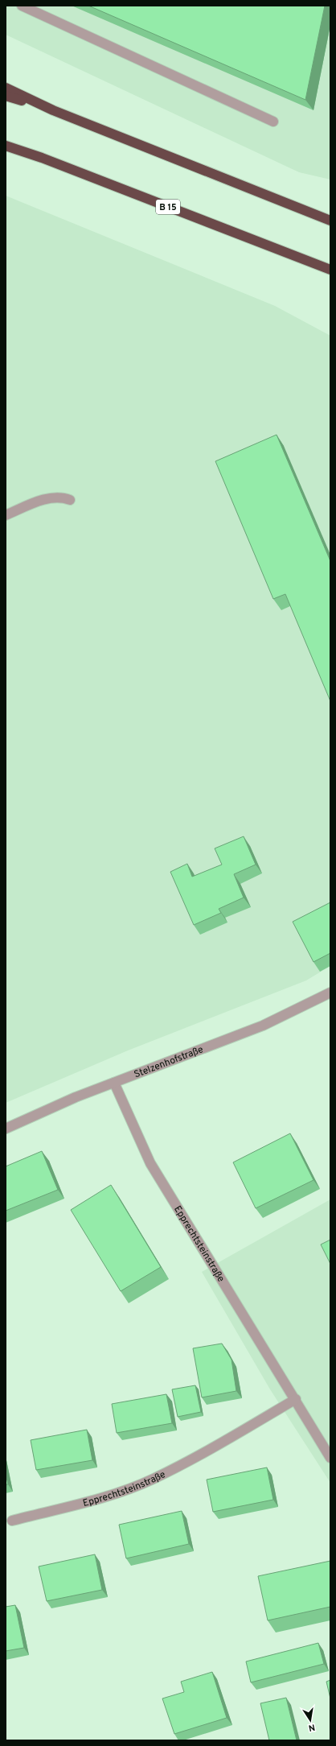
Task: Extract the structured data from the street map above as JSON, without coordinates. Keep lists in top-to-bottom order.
{
  "streets": {
    "highway": ["B 15"],
    "street": ["Stelzenhofstraße", "Epprechtsteinstraße"]
  },
  "crossings": [
    ["Stelzenhofstraße", "Epprechtsteinstraße"]
  ],
  "north": "bottom"
}
